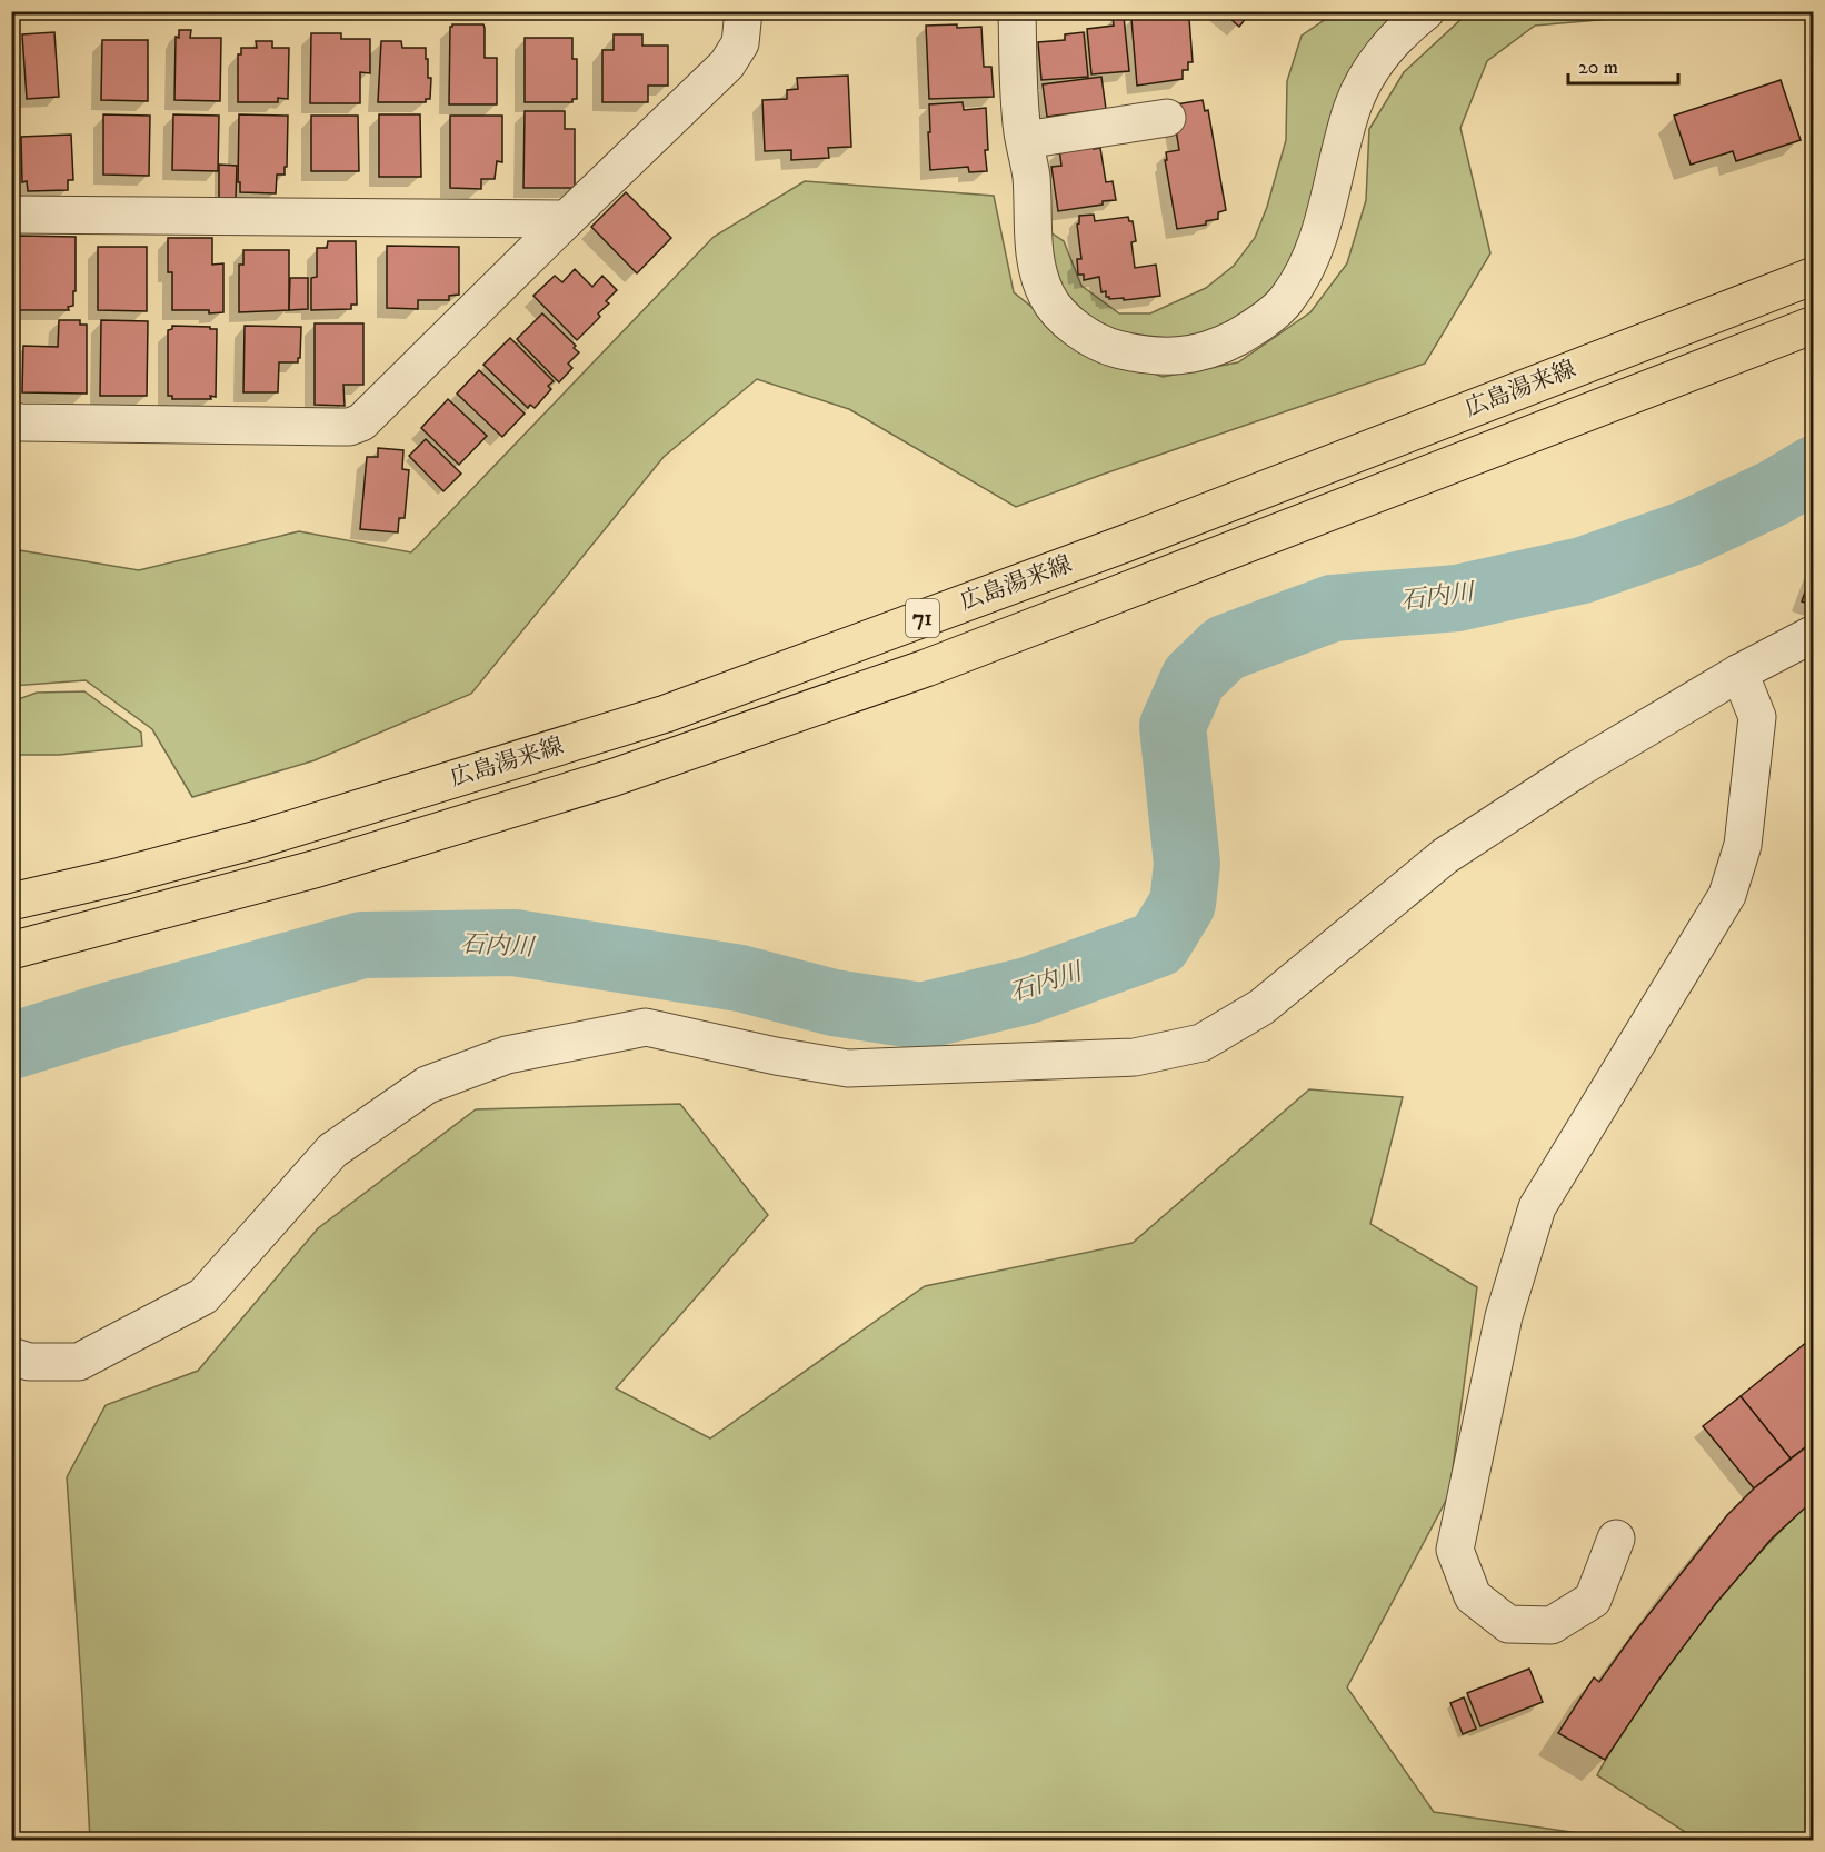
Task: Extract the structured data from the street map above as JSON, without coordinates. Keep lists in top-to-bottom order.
{
  "streets": {
    "main road": ["広島湯来線", "71"]
  },
  "water": ["石内川"],
  "scale_bar": "20 m"
}
